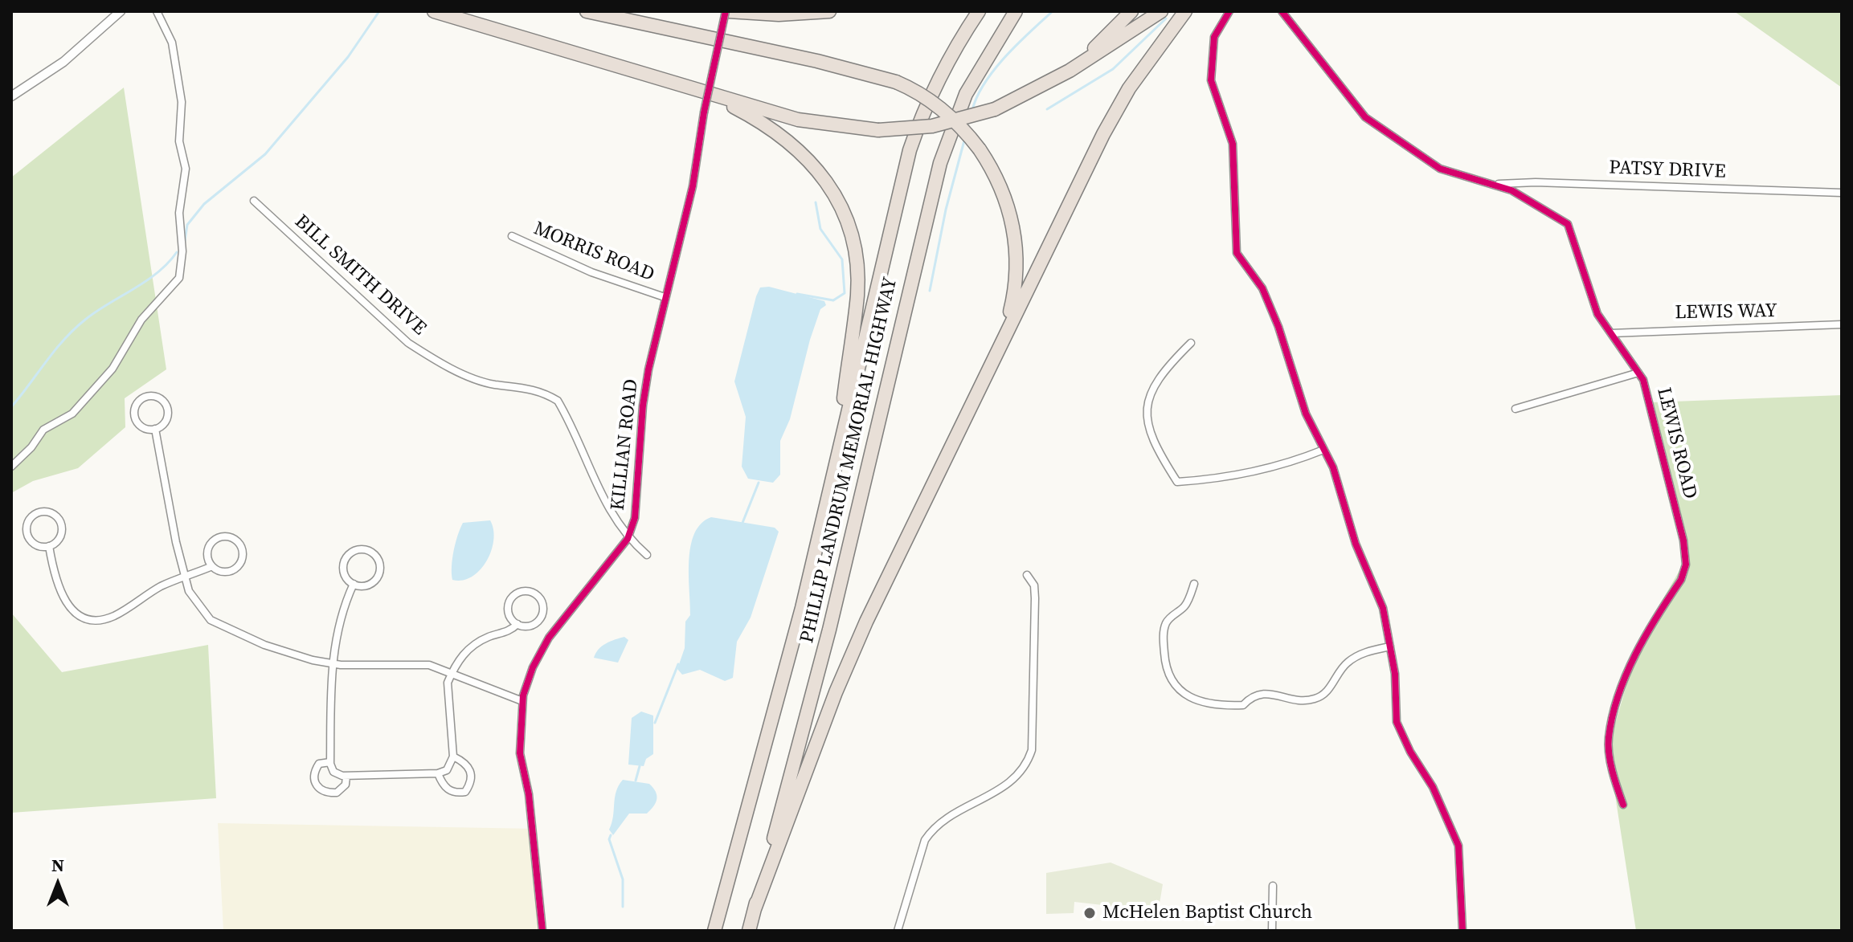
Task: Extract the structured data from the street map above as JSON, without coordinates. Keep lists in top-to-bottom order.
{
  "streets": {
    "highway": ["PHILLIP LANDRUM MEMORIAL HIGHWAY"],
    "street": [
      "PATSY DRIVE",
      "MORRIS ROAD",
      "BILL SMITH DRIVE",
      "LEWIS WAY",
      "LEWIS ROAD",
      "KILLIAN ROAD"
    ]
  },
  "crossings": [
    ["PATSY DRIVE", "LEWIS ROAD"],
    ["MORRIS ROAD", "KILLIAN ROAD"],
    ["BILL SMITH DRIVE", "KILLIAN ROAD"],
    ["LEWIS WAY", "LEWIS ROAD"]
  ],
  "places": ["McHelen Baptist Church"],
  "north": "top"
}
